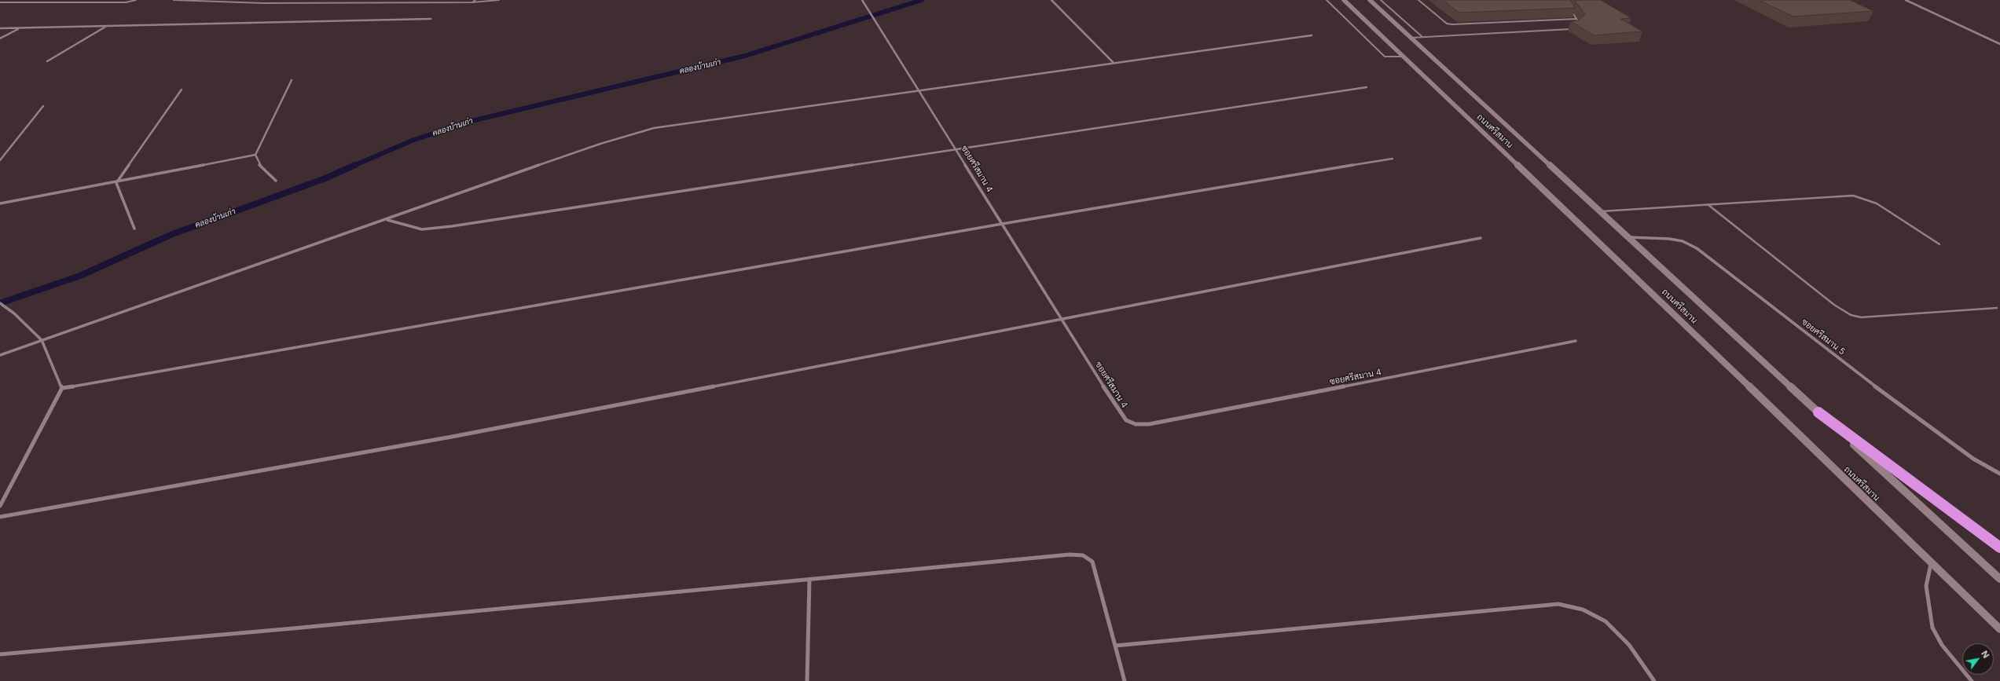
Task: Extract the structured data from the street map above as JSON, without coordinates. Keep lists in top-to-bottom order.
{
  "streets": {
    "main road": ["ถนนศรีสมาน"],
    "street": ["ซอยศรีสมาน 4", "ซอยศรีสมาน 5"]
  },
  "crossings": [
    ["ถนนศรีสมาน", "ซอยศรีสมาน 5"]
  ],
  "water": ["คลองบ้านเก่า"],
  "north": "top right"
}
